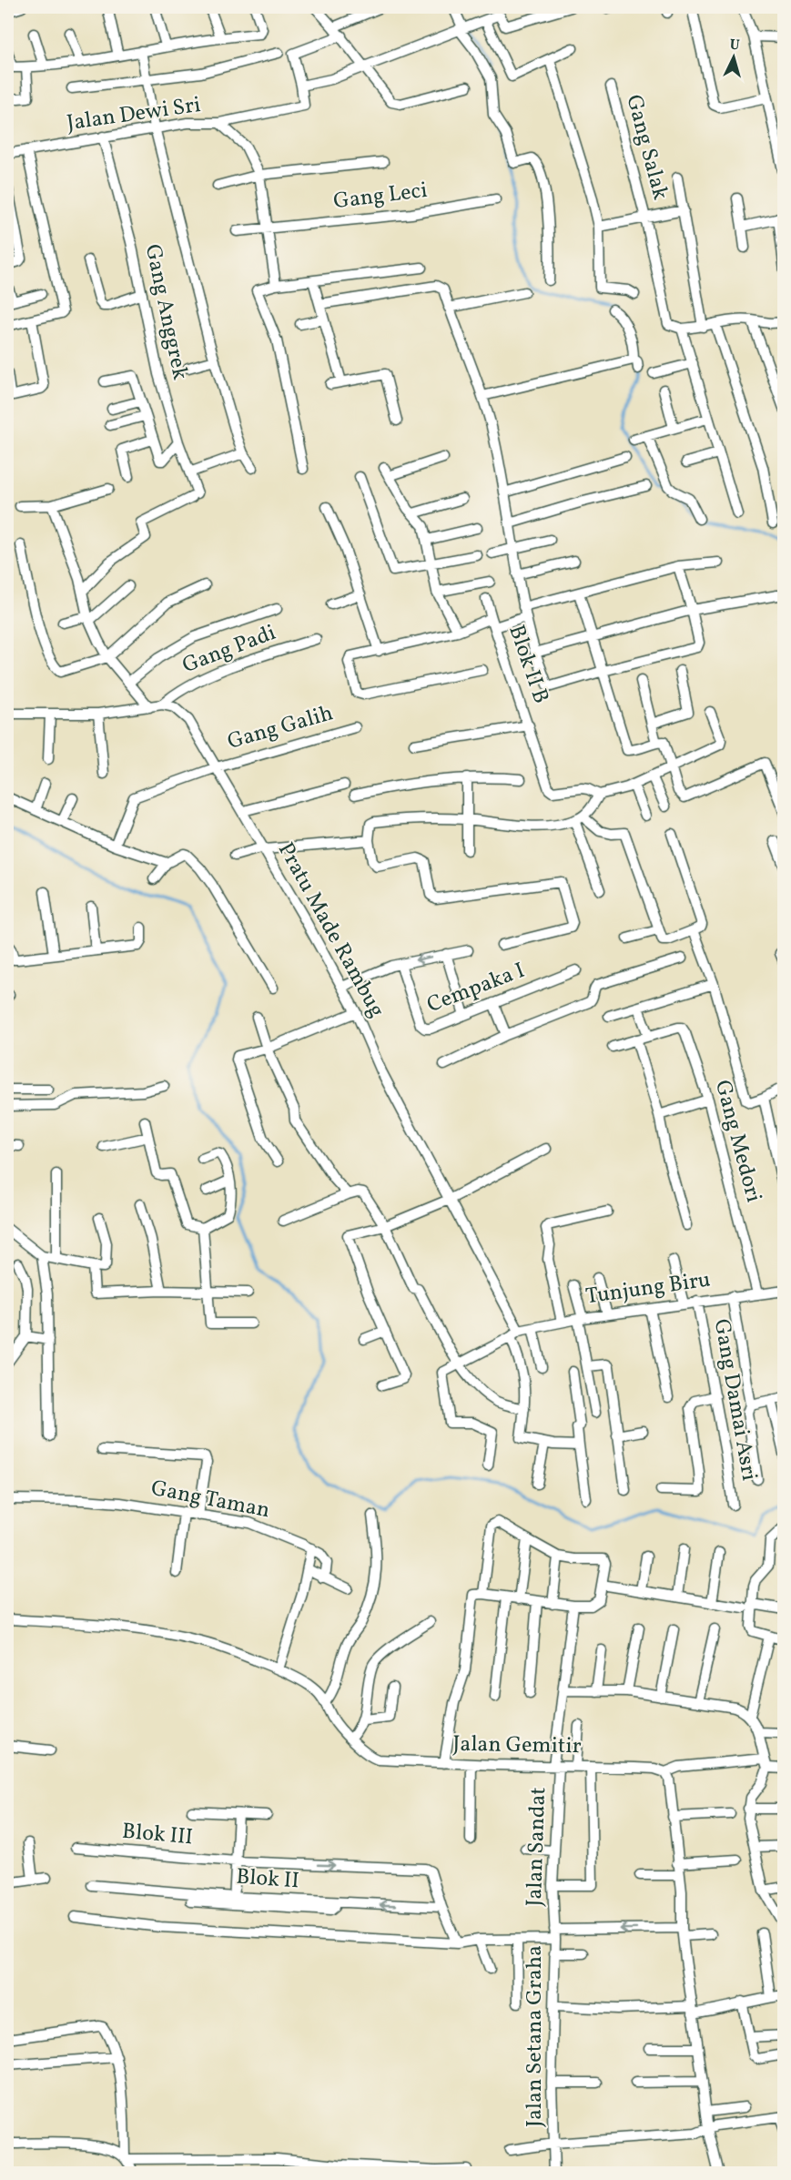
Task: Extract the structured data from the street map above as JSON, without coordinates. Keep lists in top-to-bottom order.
{
  "streets": {
    "street": [
      "Jalan Dewi Sri",
      "Gang Salak",
      "Gang Leci",
      "Gang Anggrek",
      "Gang Padi",
      "Blok II B",
      "Gang Galih",
      "Pratu Made Rambug",
      "Cempaka I",
      "Gang Medori",
      "Tunjung Biru",
      "Gang Damai Asri",
      "Gang Taman",
      "Jalan Gemitir",
      "Blok III",
      "Jalan Sandat",
      "Blok II",
      "Jalan Setana Graha"
    ]
  },
  "crossings": [
    ["Jalan Dewi Sri", "Gang Leci"],
    ["Jalan Dewi Sri", "Gang Anggrek"],
    ["Gang Padi", "Pratu Made Rambug"],
    ["Gang Galih", "Pratu Made Rambug"],
    ["Pratu Made Rambug", "Tunjung Biru"],
    ["Gang Medori", "Tunjung Biru"],
    ["Tunjung Biru", "Gang Damai Asri"],
    ["Jalan Gemitir", "Jalan Sandat"],
    ["Blok III", "Blok II"],
    ["Jalan Sandat", "Jalan Setana Graha"]
  ],
  "north": "top"
}
